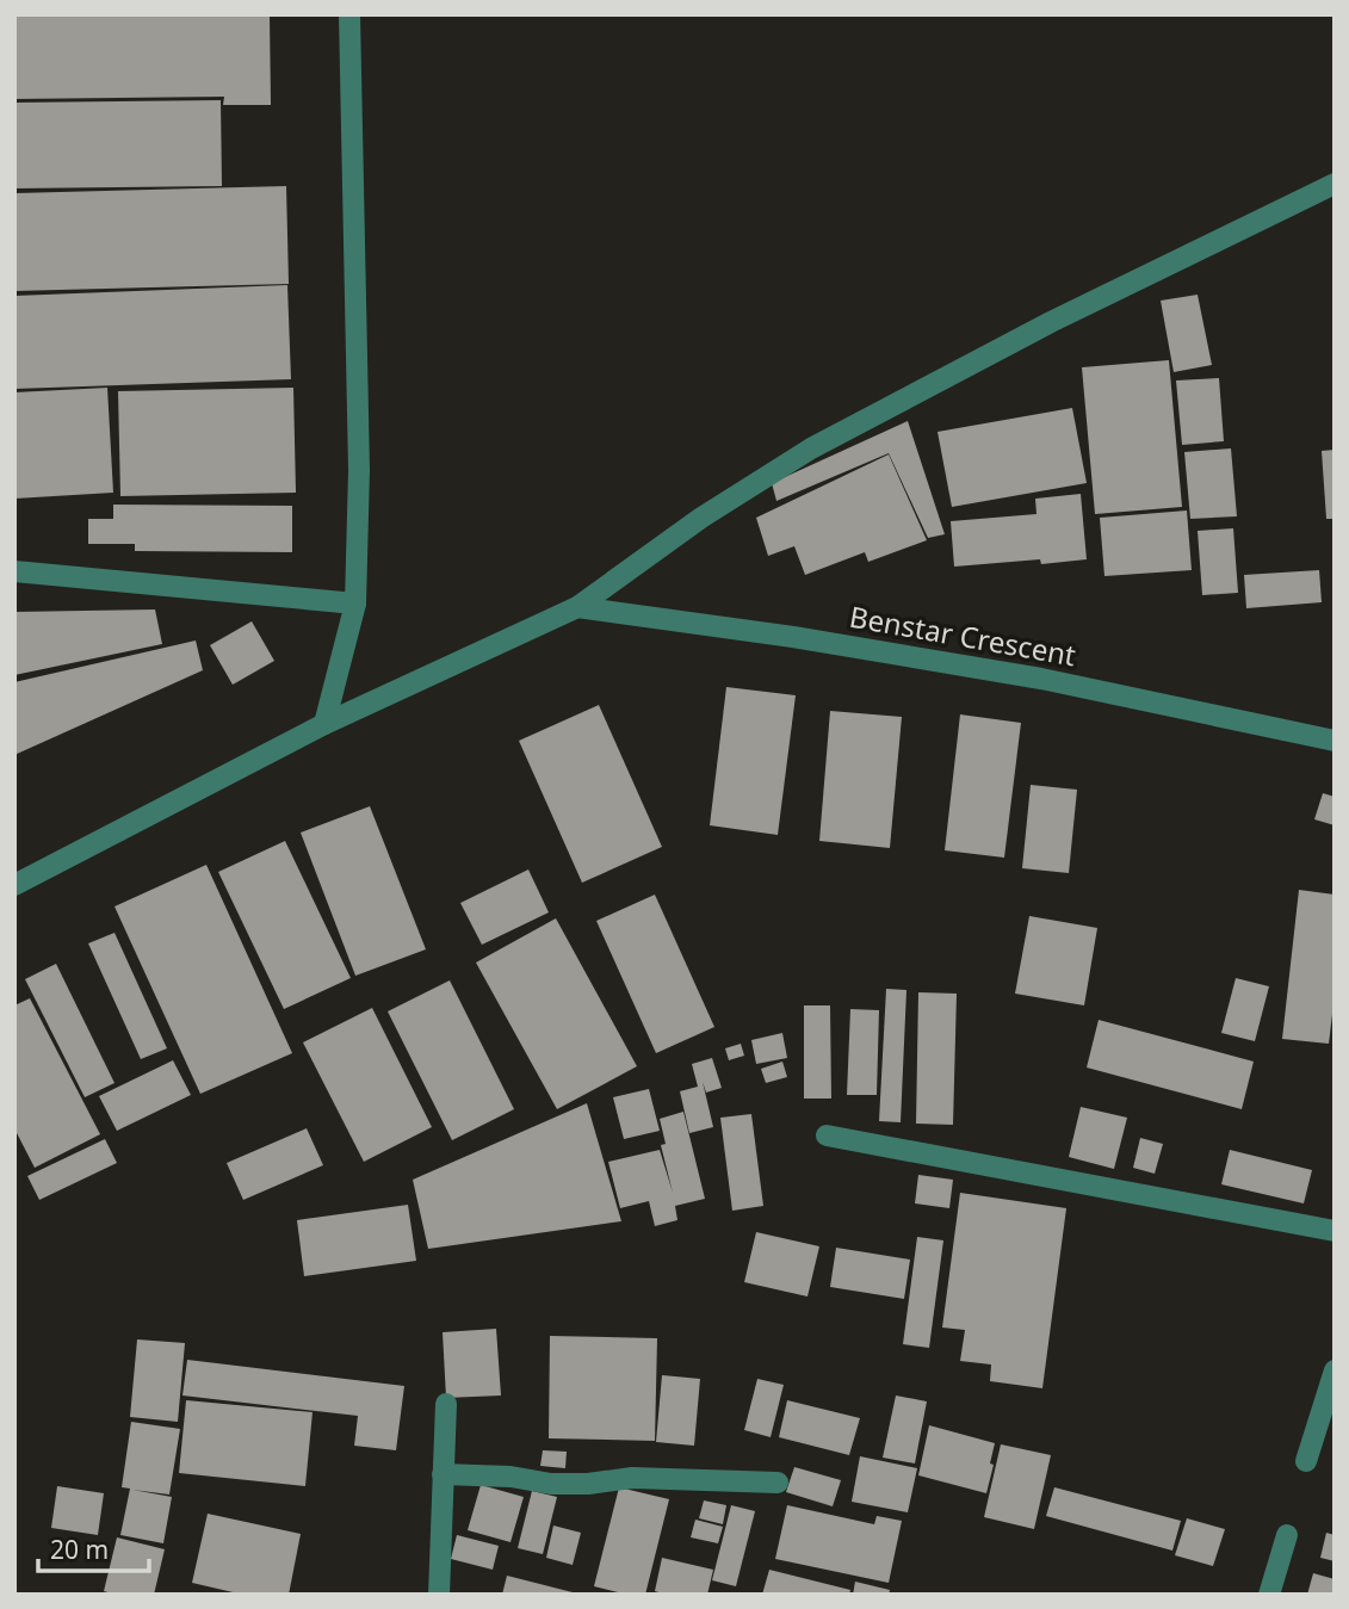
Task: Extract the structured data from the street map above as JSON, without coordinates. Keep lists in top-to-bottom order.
{
  "streets": {
    "street": ["Benstar Crescent"]
  },
  "scale_bar": "20 m"
}
